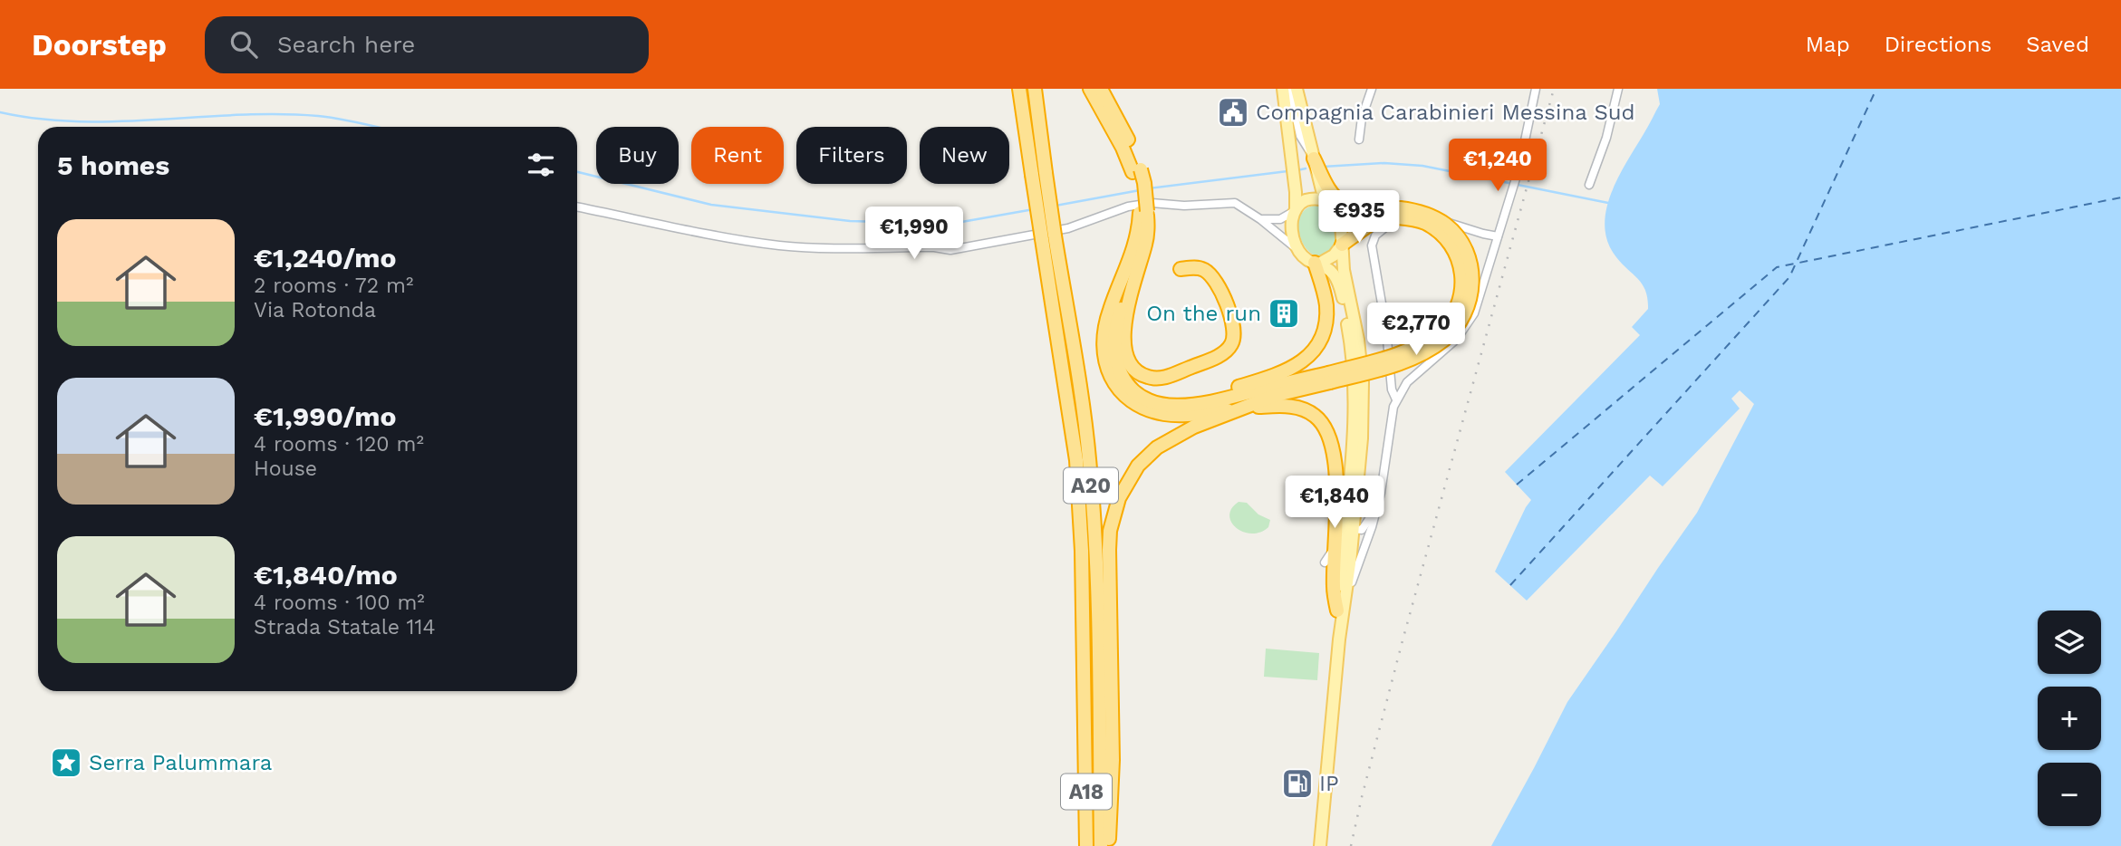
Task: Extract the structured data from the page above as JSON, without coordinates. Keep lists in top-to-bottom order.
{
  "streets": {
    "highway": ["A20", "A18"]
  },
  "crossings": [
    ["A20", "A18"]
  ],
  "places": {
    "public building": ["Compagnia Carabinieri Messina Sud"],
    "building": ["On the run"],
    "place": ["Serra Palummara"],
    "fuel station": ["IP"]
  },
  "page": {
    "header": "Doorstep",
    "search": "Search here",
    "nav": ["Map", "Directions", "Saved"],
    "chip": [
      "Buy",
      "Rent",
      "Filters",
      "New"
    ],
    "heading": "5 homes",
    "price": [
      "€1,240",
      "€935",
      "€1,990",
      "€2,770",
      "€1,840"
    ],
    "list": [
      {
        "name": "€1,240/mo",
        "note": "2 rooms · 72 m² · Via Rotonda"
      },
      {
        "name": "€1,990/mo",
        "note": "4 rooms · 120 m² · House"
      },
      {
        "name": "€1,840/mo",
        "note": "4 rooms · 100 m² · Strada Statale 114"
      }
    ],
    "map_buttons": ["+", "−"]
  }
}
